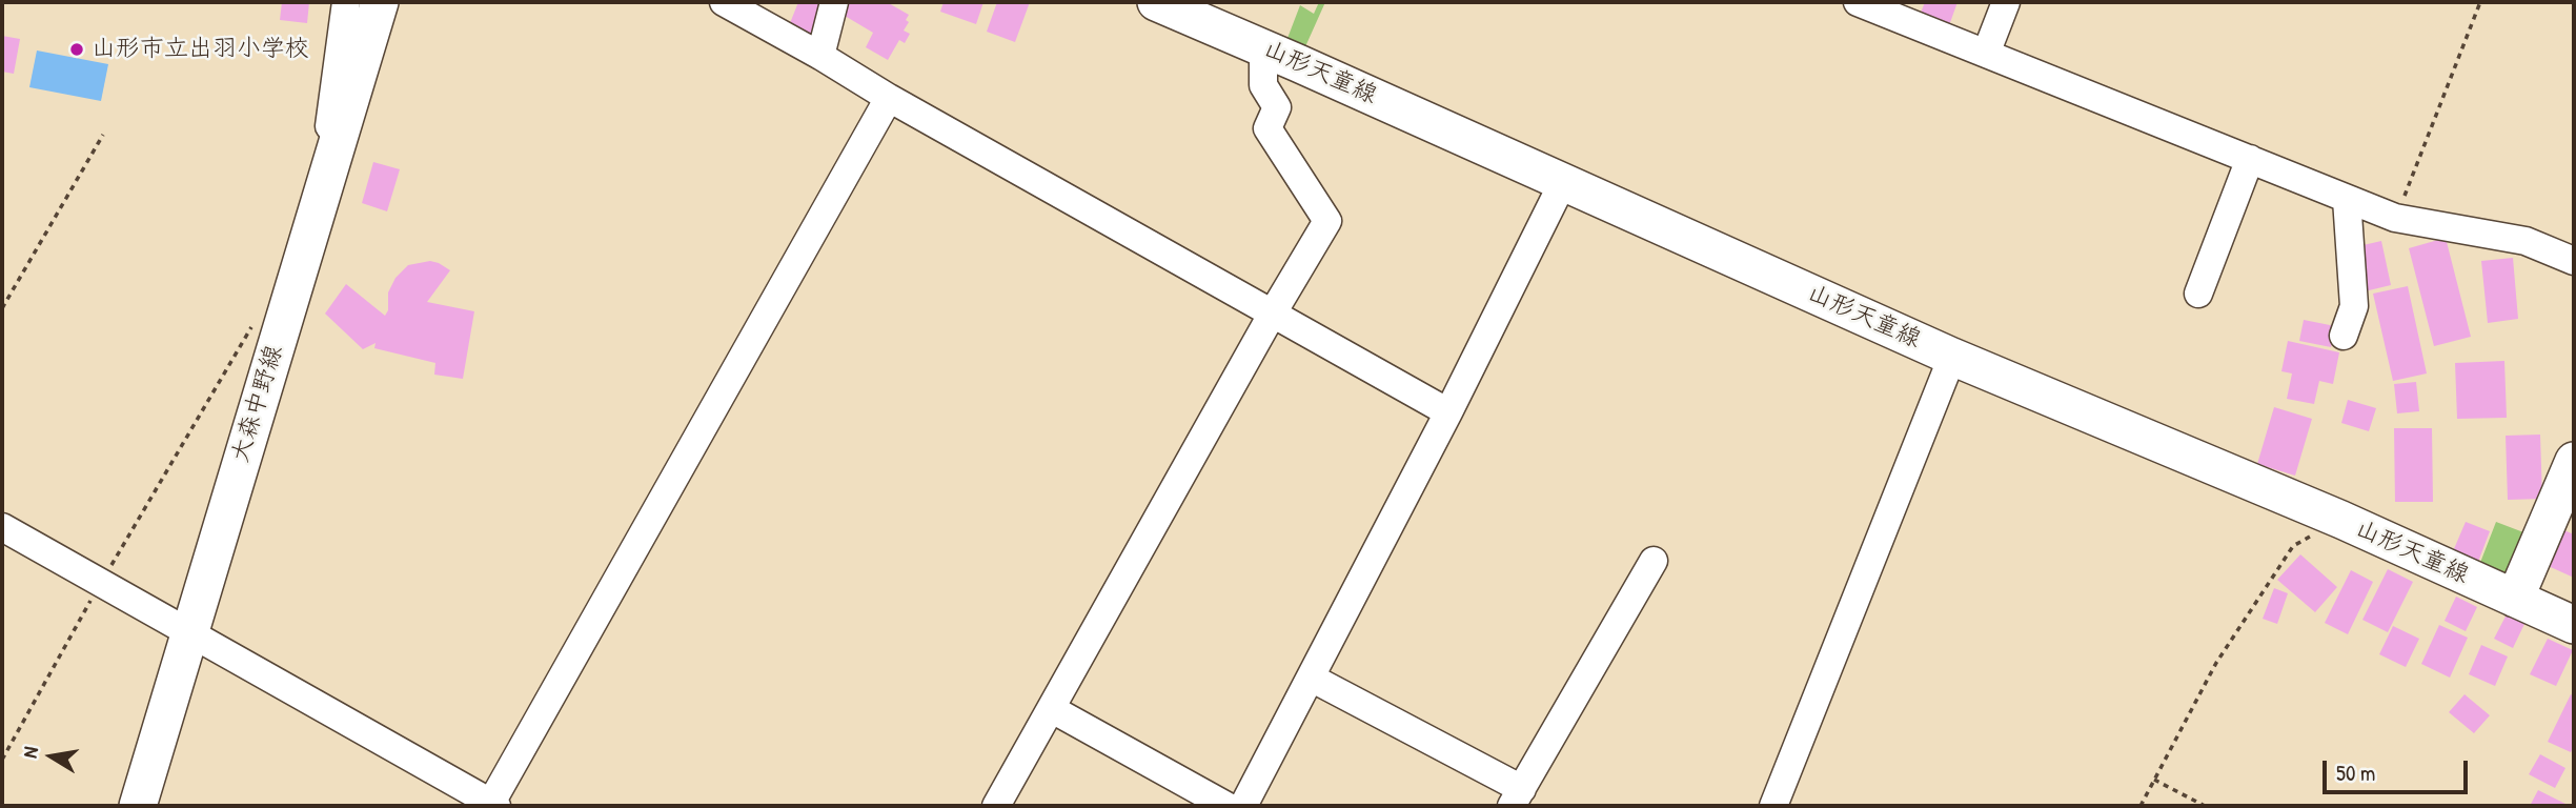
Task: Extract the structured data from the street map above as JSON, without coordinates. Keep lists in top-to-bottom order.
{
  "streets": {
    "main road": ["山形天童線", "大森中野線"]
  },
  "places": ["山形市立出羽小学校"],
  "scale_bar": "50 m",
  "north": "left"
}
